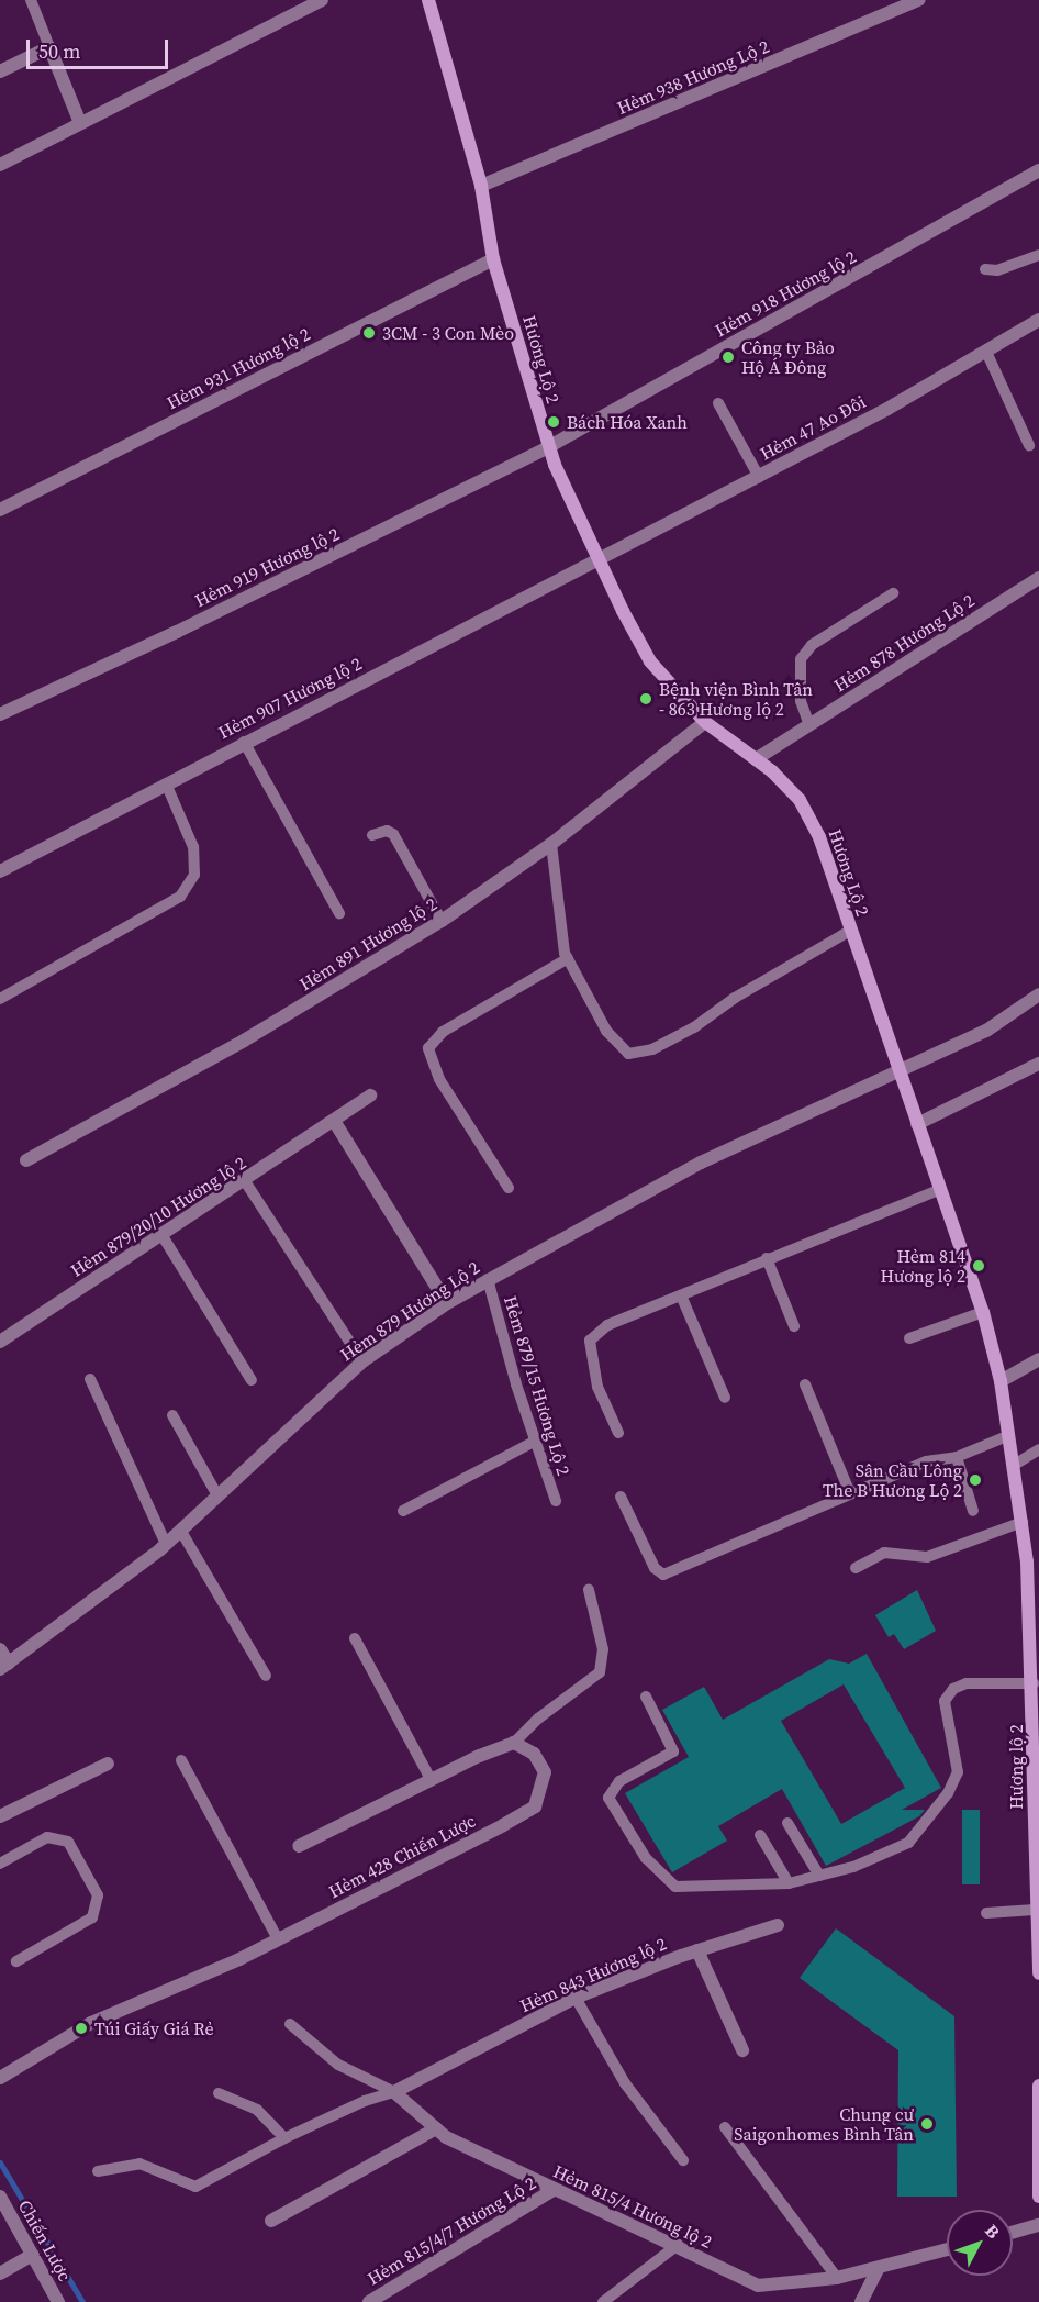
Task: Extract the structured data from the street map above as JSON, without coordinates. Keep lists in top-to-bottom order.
{
  "streets": {
    "main road": ["Hương Lộ 2", "Hương lộ 2"],
    "street": [
      "Hẻm 938 Hương Lộ 2",
      "Hẻm 918 Hương lộ 2",
      "Hẻm 931 Hương lộ 2",
      "Hẻm 47 Ao Đôi",
      "Hẻm 919 Hương lộ 2",
      "Hẻm 878 Hương Lộ 2",
      "Hẻm 907 Hương lộ 2",
      "Hẻm 891 Hương lộ 2",
      "Hẻm 879/20/10 Hương lộ 2",
      "Hẻm 879 Hương Lộ 2",
      "Hẻm 428 Chiến Lược",
      "Hẻm 843 Hương lộ 2",
      "Hẻm 815/4 Hương lộ 2",
      "Hẻm 815/4/7 Hương Lộ 2",
      "Chiến Lược"
    ],
    "lane": ["Hẻm 879/15 Hương Lộ 2"]
  },
  "crossings": [
    ["Hẻm 938 Hương Lộ 2", "Hương Lộ 2"],
    ["Hẻm 918 Hương lộ 2", "Hương Lộ 2"],
    ["Hẻm 918 Hương lộ 2", "Hẻm 919 Hương lộ 2"],
    ["Hương Lộ 2", "Hẻm 931 Hương lộ 2"],
    ["Hương Lộ 2", "Hẻm 47 Ao Đôi"],
    ["Hương Lộ 2", "Hẻm 919 Hương lộ 2"],
    ["Hương Lộ 2", "Hẻm 878 Hương Lộ 2"],
    ["Hương Lộ 2", "Hẻm 907 Hương lộ 2"],
    ["Hương Lộ 2", "Hẻm 891 Hương lộ 2"],
    ["Hương Lộ 2", "Hẻm 879 Hương Lộ 2"],
    ["Hương Lộ 2", "Hương lộ 2"],
    ["Hẻm 47 Ao Đôi", "Hẻm 907 Hương lộ 2"],
    ["Hẻm 879 Hương Lộ 2", "Hẻm 879/15 Hương Lộ 2"],
    ["Hẻm 843 Hương lộ 2", "Hẻm 815/4 Hương lộ 2"],
    ["Hẻm 815/4 Hương lộ 2", "Hẻm 815/4/7 Hương Lộ 2"]
  ],
  "places": [
    "3CM - 3 Con Mèo",
    "Công ty Bảo Hộ Á Đông",
    "Bách Hóa Xanh",
    "Bệnh viện Bình Tân - 863 Hương lộ 2",
    "Hẻm 814 Hương lộ 2",
    "Sân Cầu Lông The B Hương Lộ 2",
    "Túi Giấy Giá Rẻ",
    "Chung cư Saigonhomes Bình Tân"
  ],
  "scale_bar": "50 m",
  "north": "top right"
}
